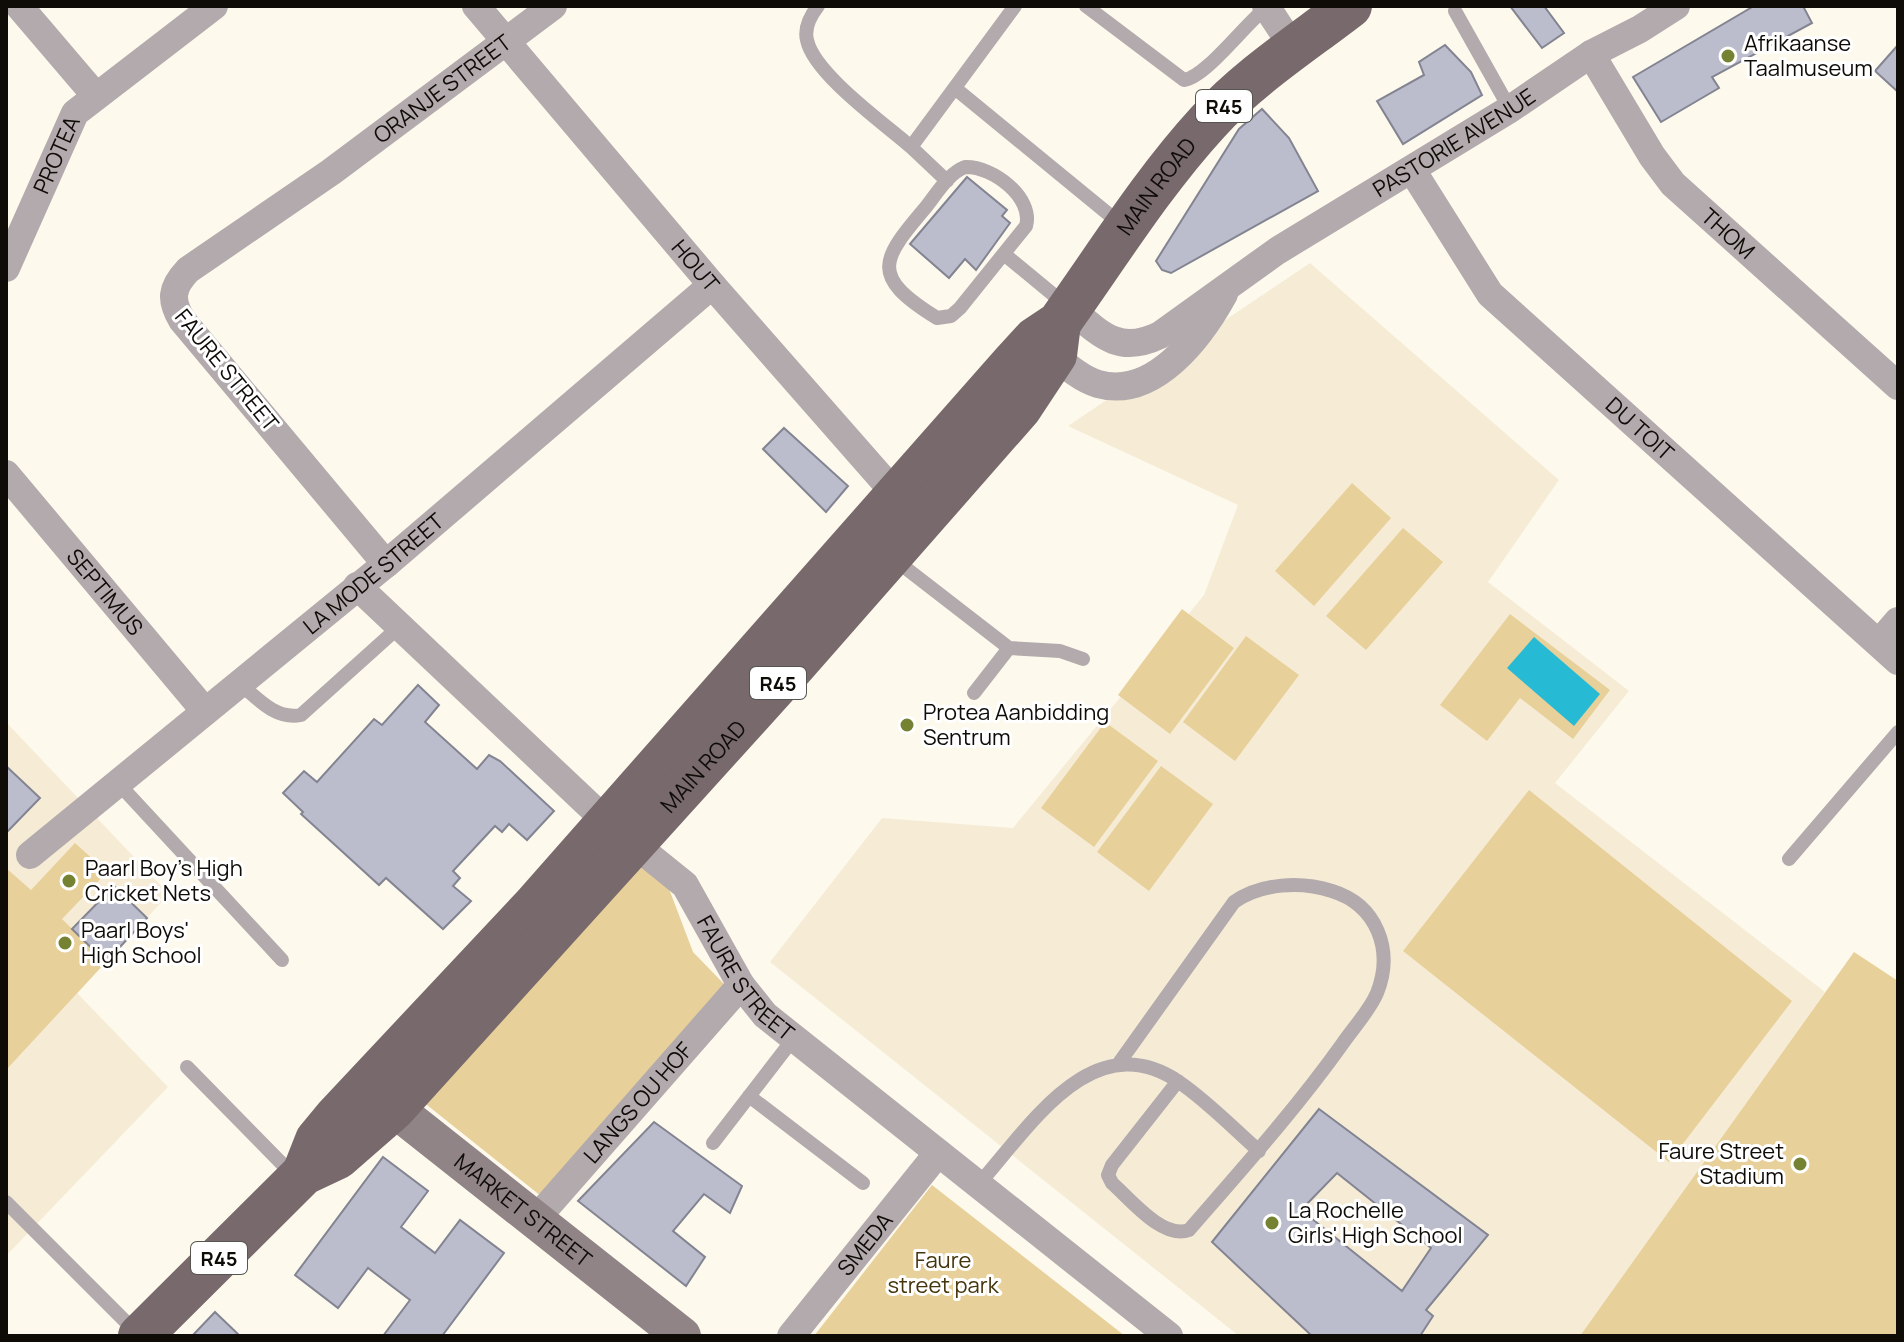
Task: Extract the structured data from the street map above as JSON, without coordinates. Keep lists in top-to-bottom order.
{
  "streets": {
    "main road": ["R45", "MAIN ROAD", "MARKET STREET"],
    "street": [
      "ORANJE STREET",
      "PASTORIE AVENUE",
      "PROTEA",
      "THOM",
      "HOUT",
      "FAURE STREET",
      "DU TOIT",
      "LA MODE STREET",
      "SEPTIMUS",
      "LANGS OU HOF",
      "SMEDA"
    ]
  },
  "crossings": [
    ["ORANJE STREET", "HOUT"],
    ["ORANJE STREET", "FAURE STREET"],
    ["PASTORIE AVENUE", "MAIN ROAD"],
    ["PASTORIE AVENUE", "THOM"],
    ["PASTORIE AVENUE", "DU TOIT"],
    ["MAIN ROAD", "HOUT"],
    ["MAIN ROAD", "FAURE STREET"],
    ["MAIN ROAD", "MARKET STREET"],
    ["HOUT", "LA MODE STREET"],
    ["FAURE STREET", "LA MODE STREET"],
    ["FAURE STREET", "LANGS OU HOF"],
    ["FAURE STREET", "SMEDA"],
    ["LA MODE STREET", "SEPTIMUS"],
    ["LANGS OU HOF", "MARKET STREET"]
  ],
  "parks": ["Faure street park"],
  "places": [
    "Afrikaanse Taalmuseum",
    "Protea Aanbidding Sentrum",
    "Paarl Boy's High Cricket Nets",
    "Paarl Boys' High School",
    "Faure Street Stadium",
    "La Rochelle Girls' High School"
  ]
}
